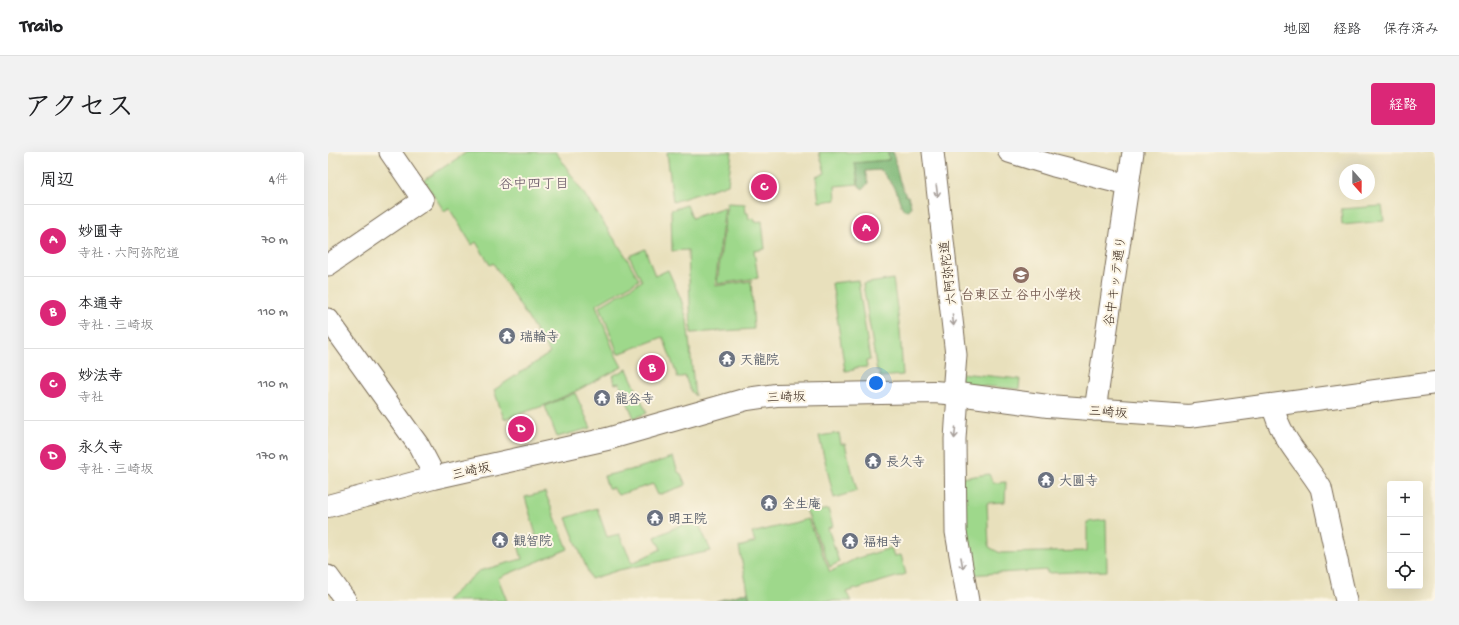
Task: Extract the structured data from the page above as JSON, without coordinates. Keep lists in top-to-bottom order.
{
  "streets": {
    "main road": ["三崎坂"],
    "street": ["六阿弥陀道", "谷中キッテ通り"]
  },
  "crossings": [
    ["六阿弥陀道", "三崎坂"],
    ["谷中キッテ通り", "三崎坂"]
  ],
  "one_way": ["六阿弥陀道"],
  "districts": ["谷中四丁目"],
  "places": {
    "school or university": ["台東区立 谷中小学校"],
    "temple": [
      "瑞輪寺",
      "天龍院",
      "龍谷寺",
      "長久寺",
      "大圓寺",
      "全生庵",
      "明王院",
      "観智院",
      "福相寺"
    ]
  },
  "north": "bottom",
  "page": {
    "header": "Trailo",
    "nav": ["地図", "経路", "保存済み"],
    "title": "アクセス",
    "buttons": "経路",
    "heading": ["周辺", "4件"],
    "pins": [
      "C",
      "A",
      "B",
      "D"
    ],
    "list": [
      {
        "mark": "A",
        "name": "妙圓寺",
        "note": "寺社 · 六阿弥陀道",
        "value": "70 m"
      },
      {
        "mark": "B",
        "name": "本通寺",
        "note": "寺社 · 三崎坂",
        "value": "110 m"
      },
      {
        "mark": "C",
        "name": "妙法寺",
        "note": "寺社",
        "value": "110 m"
      },
      {
        "mark": "D",
        "name": "永久寺",
        "note": "寺社 · 三崎坂",
        "value": "170 m"
      }
    ],
    "map_buttons": ["+", "−"]
  }
}
